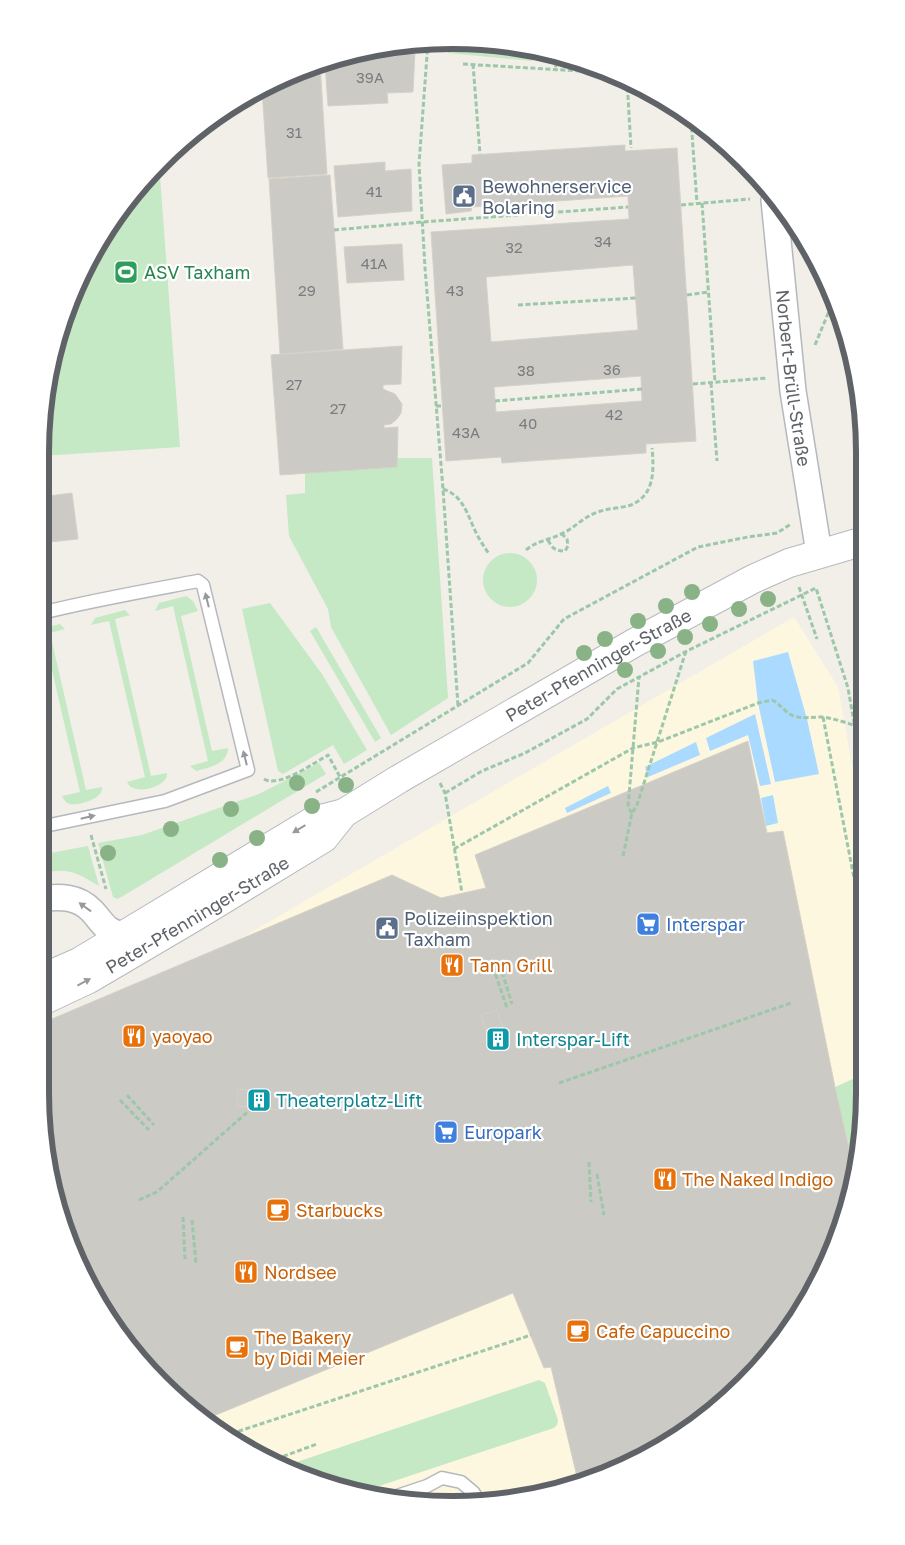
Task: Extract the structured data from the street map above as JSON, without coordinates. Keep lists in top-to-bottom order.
{
  "streets": {
    "street": ["Norbert-Brüll-Straße", "Peter-Pfenninger-Straße"]
  },
  "crossings": [
    ["Norbert-Brüll-Straße", "Peter-Pfenninger-Straße"]
  ],
  "places": {
    "public building": ["Bewohnerservice Bolaring", "Polizeiinspektion Taxham"],
    "sports": ["ASV Taxham"],
    "supermarket": ["Interspar", "Europark"],
    "restaurant": [
      "Tann Grill",
      "yaoyao",
      "The Naked Indigo",
      "Nordsee"
    ],
    "building": ["Interspar-Lift", "Theaterplatz-Lift"],
    "cafe": ["Starbucks", "Cafe Capuccino", "The Bakery by Didi Meier"]
  },
  "house_numbers": [
    "39A",
    "31",
    "41",
    "34",
    "32",
    "41A",
    "29",
    "43",
    "36",
    "38",
    "27",
    "27",
    "42",
    "40",
    "43A"
  ]
}
